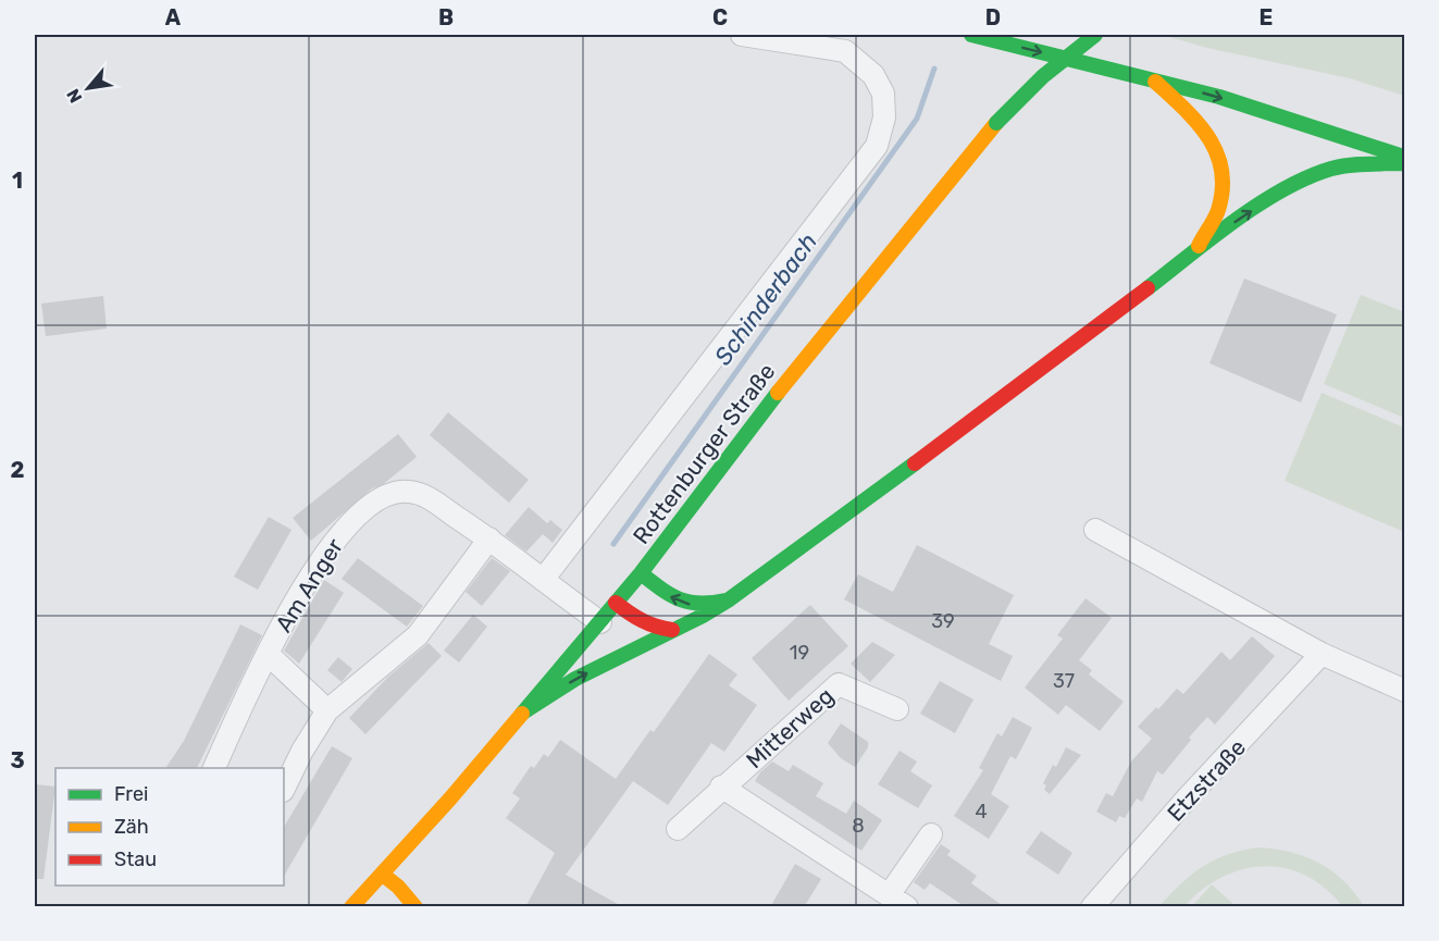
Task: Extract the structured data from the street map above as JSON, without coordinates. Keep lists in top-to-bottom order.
{
  "streets": {
    "main road": ["Rottenburger Straße"],
    "street": ["Am Anger", "Mitterweg", "Etzstraße"]
  },
  "crossings": [
    ["Rottenburger Straße", "Am Anger"]
  ],
  "water": ["Schinderbach"],
  "house_numbers": [
    "39",
    "19",
    "37",
    "4",
    "8"
  ],
  "legend": ["Frei", "Zäh", "Stau"],
  "north": "bottom left",
  "grid": {
    "columns": [
      "A",
      "B",
      "C",
      "D",
      "E"
    ],
    "rows": ["1", "2", "3"]
  }
}
